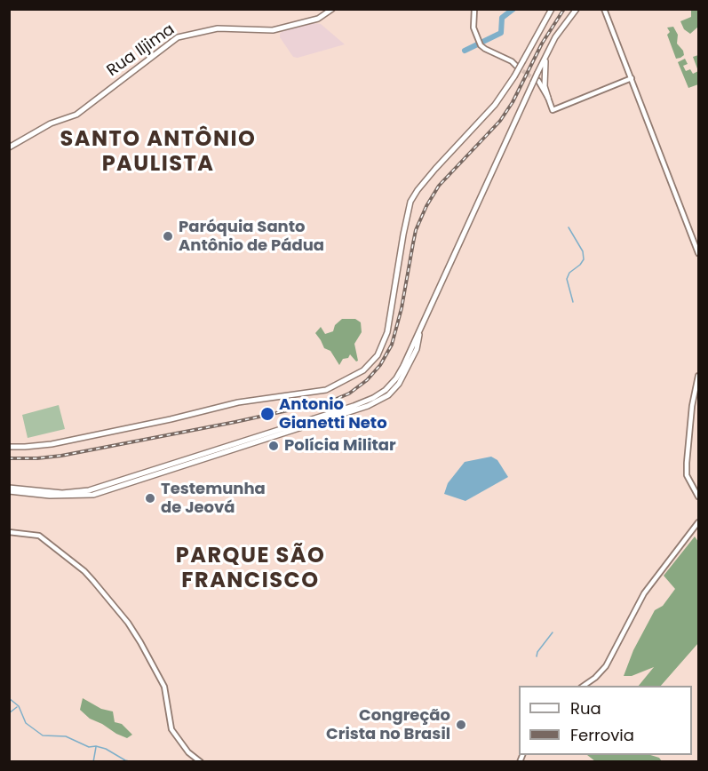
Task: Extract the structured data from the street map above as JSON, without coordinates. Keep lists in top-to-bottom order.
{
  "streets": {
    "main road": ["Rua Iljima"]
  },
  "districts": ["SANTO ANTÔNIO PAULISTA", "PARQUE SÃO FRANCISCO"],
  "places": [
    "Paróquia Santo Antônio de Pádua",
    "Antonio Gianetti Neto",
    "Polícia Militar",
    "Testemunha de Jeová",
    "Congreção Crista no Brasil"
  ],
  "legend": ["Rua", "Ferrovia"]
}
